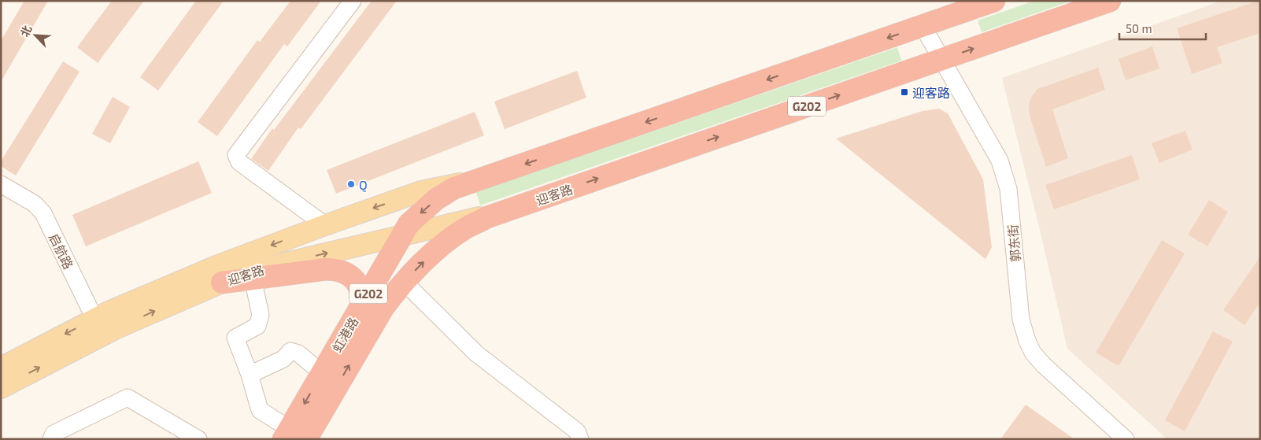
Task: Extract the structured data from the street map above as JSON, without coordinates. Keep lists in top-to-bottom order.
{
  "streets": {
    "highway": ["G202", "迎客路", "虹港路"],
    "street": ["郭东街", "启航路"]
  },
  "crossings": [
    ["迎客路", "郭东街"],
    ["迎客路", "启航路"],
    ["迎客路", "虹港路"]
  ],
  "places": {
    "transit": ["迎客路"],
    "other": ["Q"]
  },
  "scale_bar": "50 m",
  "north": "top left"
}
